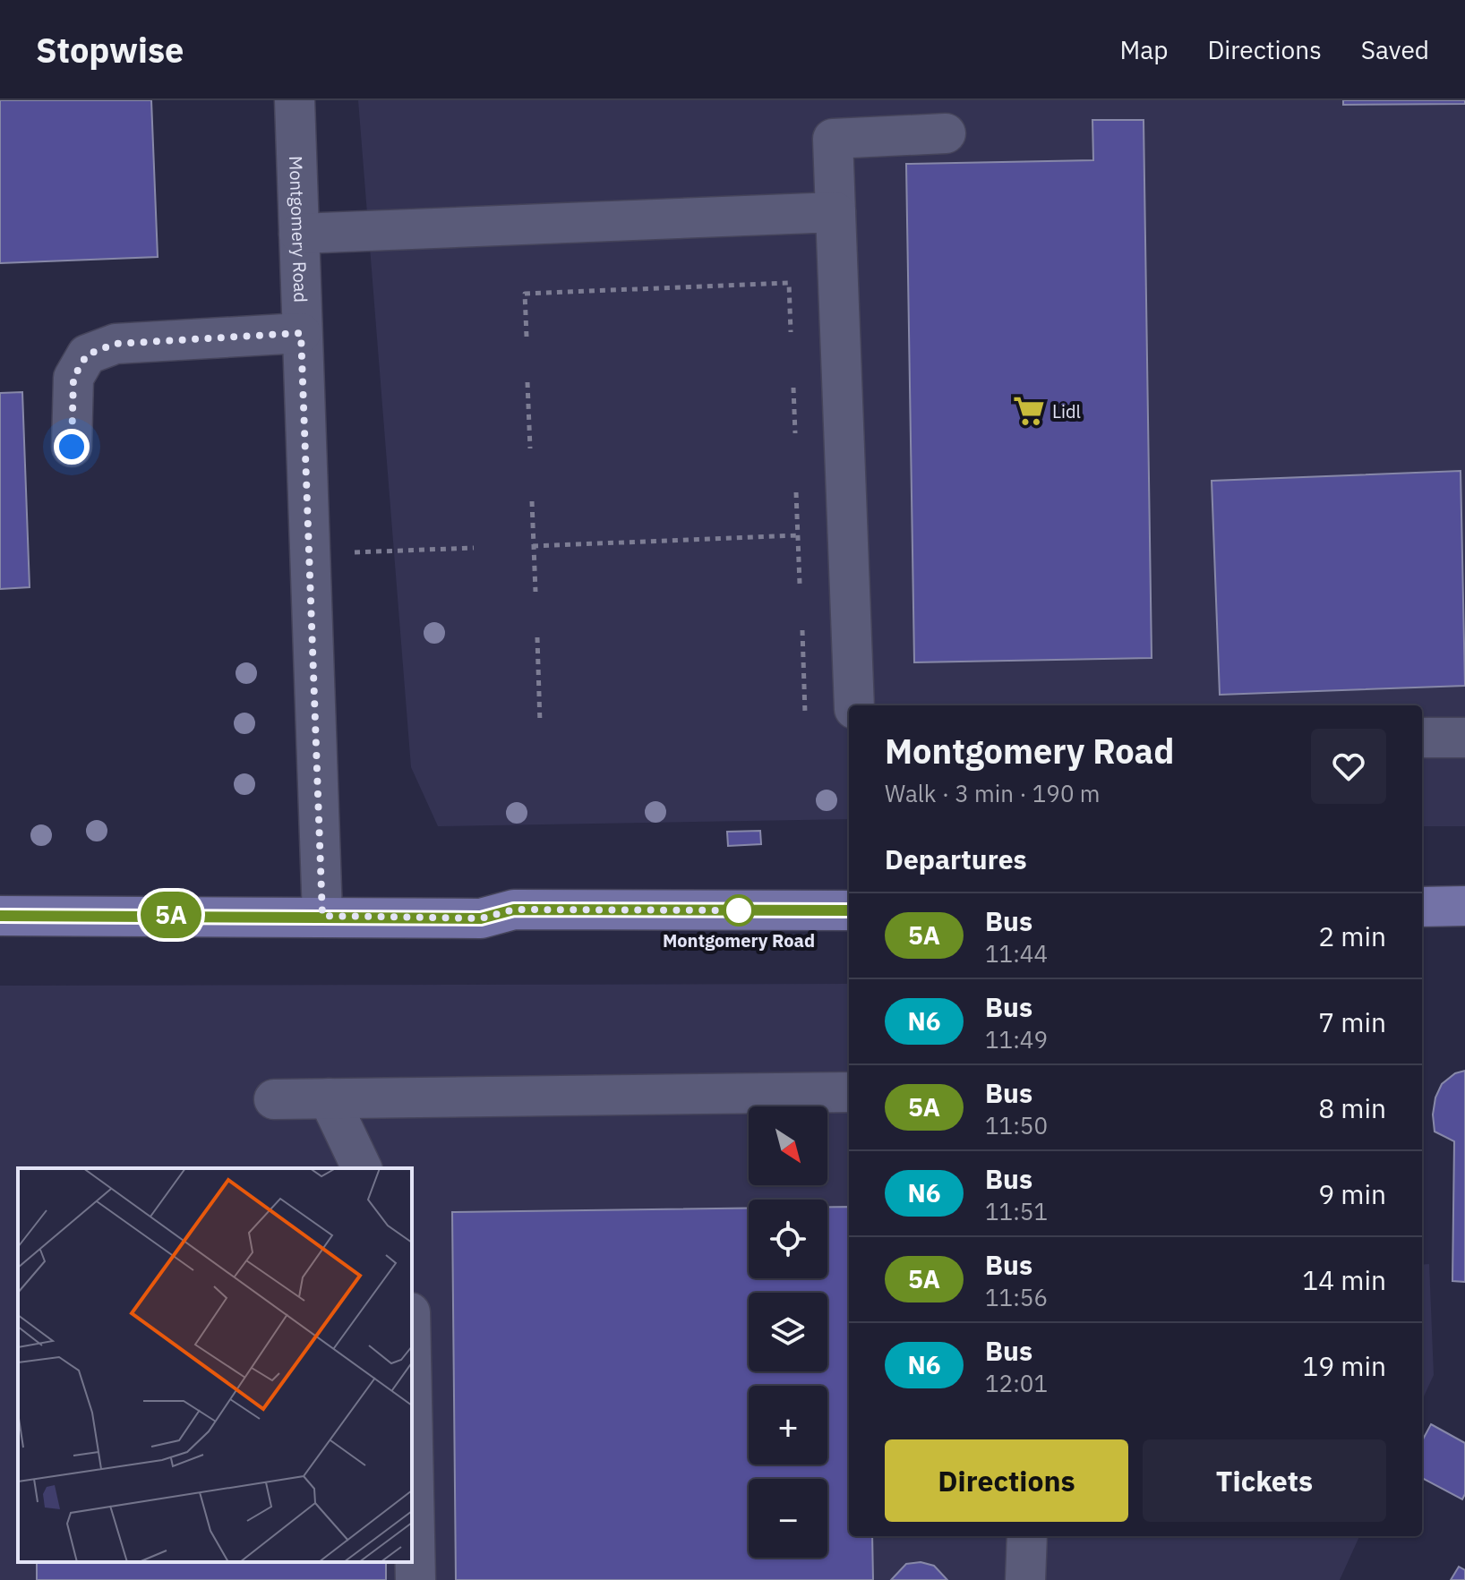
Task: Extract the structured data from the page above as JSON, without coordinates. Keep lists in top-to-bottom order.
{
  "streets": {
    "street": ["Montgomery Road"]
  },
  "places": {
    "supermarket": ["Lidl"],
    "other": ["Montgomery Road"]
  },
  "lines": ["bus line 5A"],
  "north": "bottom right",
  "page": {
    "header": "Stopwise",
    "nav": ["Map", "Directions", "Saved"],
    "on_map": "5A",
    "heading": [
      ["Montgomery Road", "Walk · 3 min · 190 m"],
      "Departures"
    ],
    "list": [
      {
        "mark": "5A",
        "name": "Bus",
        "note": "11:44",
        "value": "2 min"
      },
      {
        "mark": "N6",
        "name": "Bus",
        "note": "11:49",
        "value": "7 min"
      },
      {
        "mark": "5A",
        "name": "Bus",
        "note": "11:50",
        "value": "8 min"
      },
      {
        "mark": "N6",
        "name": "Bus",
        "note": "11:51",
        "value": "9 min"
      },
      {
        "mark": "5A",
        "name": "Bus",
        "note": "11:56",
        "value": "14 min"
      },
      {
        "mark": "N6",
        "name": "Bus",
        "note": "12:01",
        "value": "19 min"
      }
    ],
    "map_buttons": ["+", "−"],
    "buttons": ["Directions", "Tickets"]
  }
}
